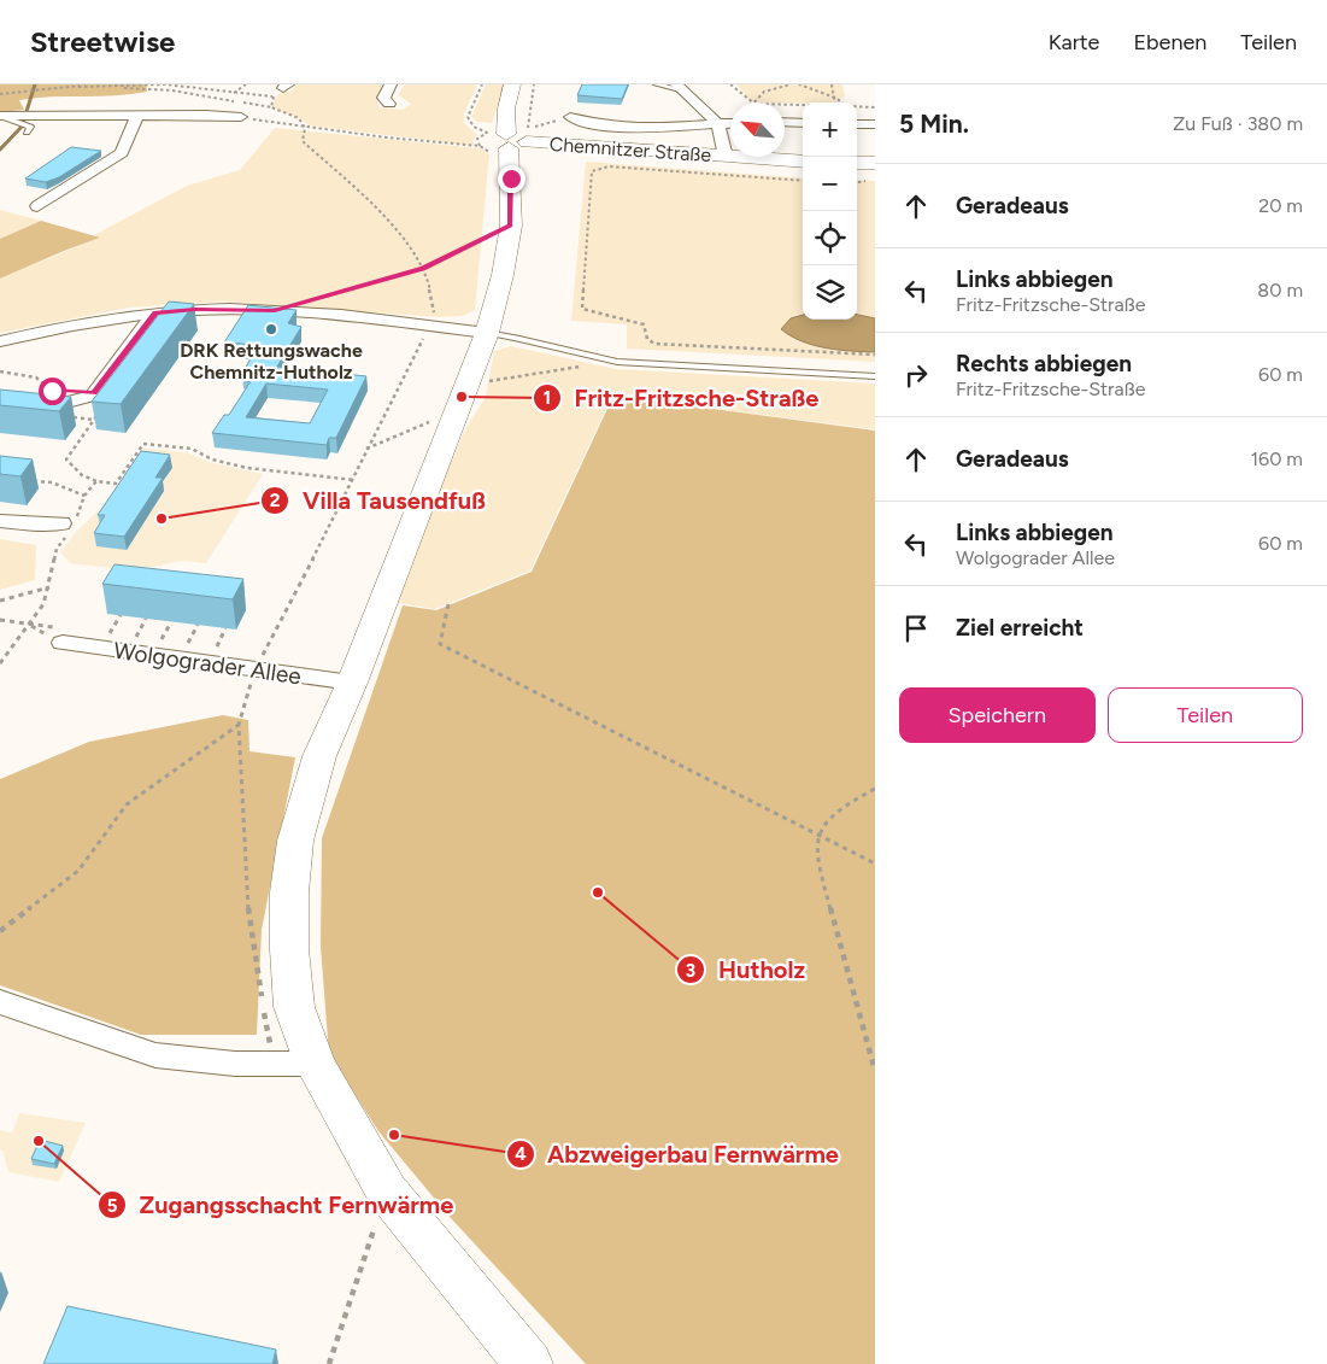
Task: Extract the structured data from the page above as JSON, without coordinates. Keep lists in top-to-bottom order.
{
  "streets": {
    "main road": ["Chemnitzer Straße"],
    "street": ["Wolgograder Allee"]
  },
  "places": [
    "DRK Rettungswache Chemnitz-Hutholz",
    "Fritz-Fritzsche-Straße",
    "Villa Tausendfuß",
    "Hutholz",
    "Abzweigerbau Fernwärme",
    "Zugangsschacht Fernwärme"
  ],
  "north": "top left",
  "page": {
    "header": "Streetwise",
    "nav": ["Karte", "Ebenen", "Teilen"],
    "heading": ["5 Min.", "Zu Fuß · 380 m"],
    "map_buttons": ["+", "−"],
    "list": [
      ["Geradeaus", "20 m"],
      ["Links abbiegen", "Fritz-Fritzsche-Straße", "80 m"],
      ["Rechts abbiegen", "Fritz-Fritzsche-Straße", "60 m"],
      ["Geradeaus", "160 m"],
      ["Links abbiegen", "Wolgograder Allee", "60 m"],
      "Ziel erreicht"
    ],
    "buttons": ["Speichern", "Teilen"]
  }
}
